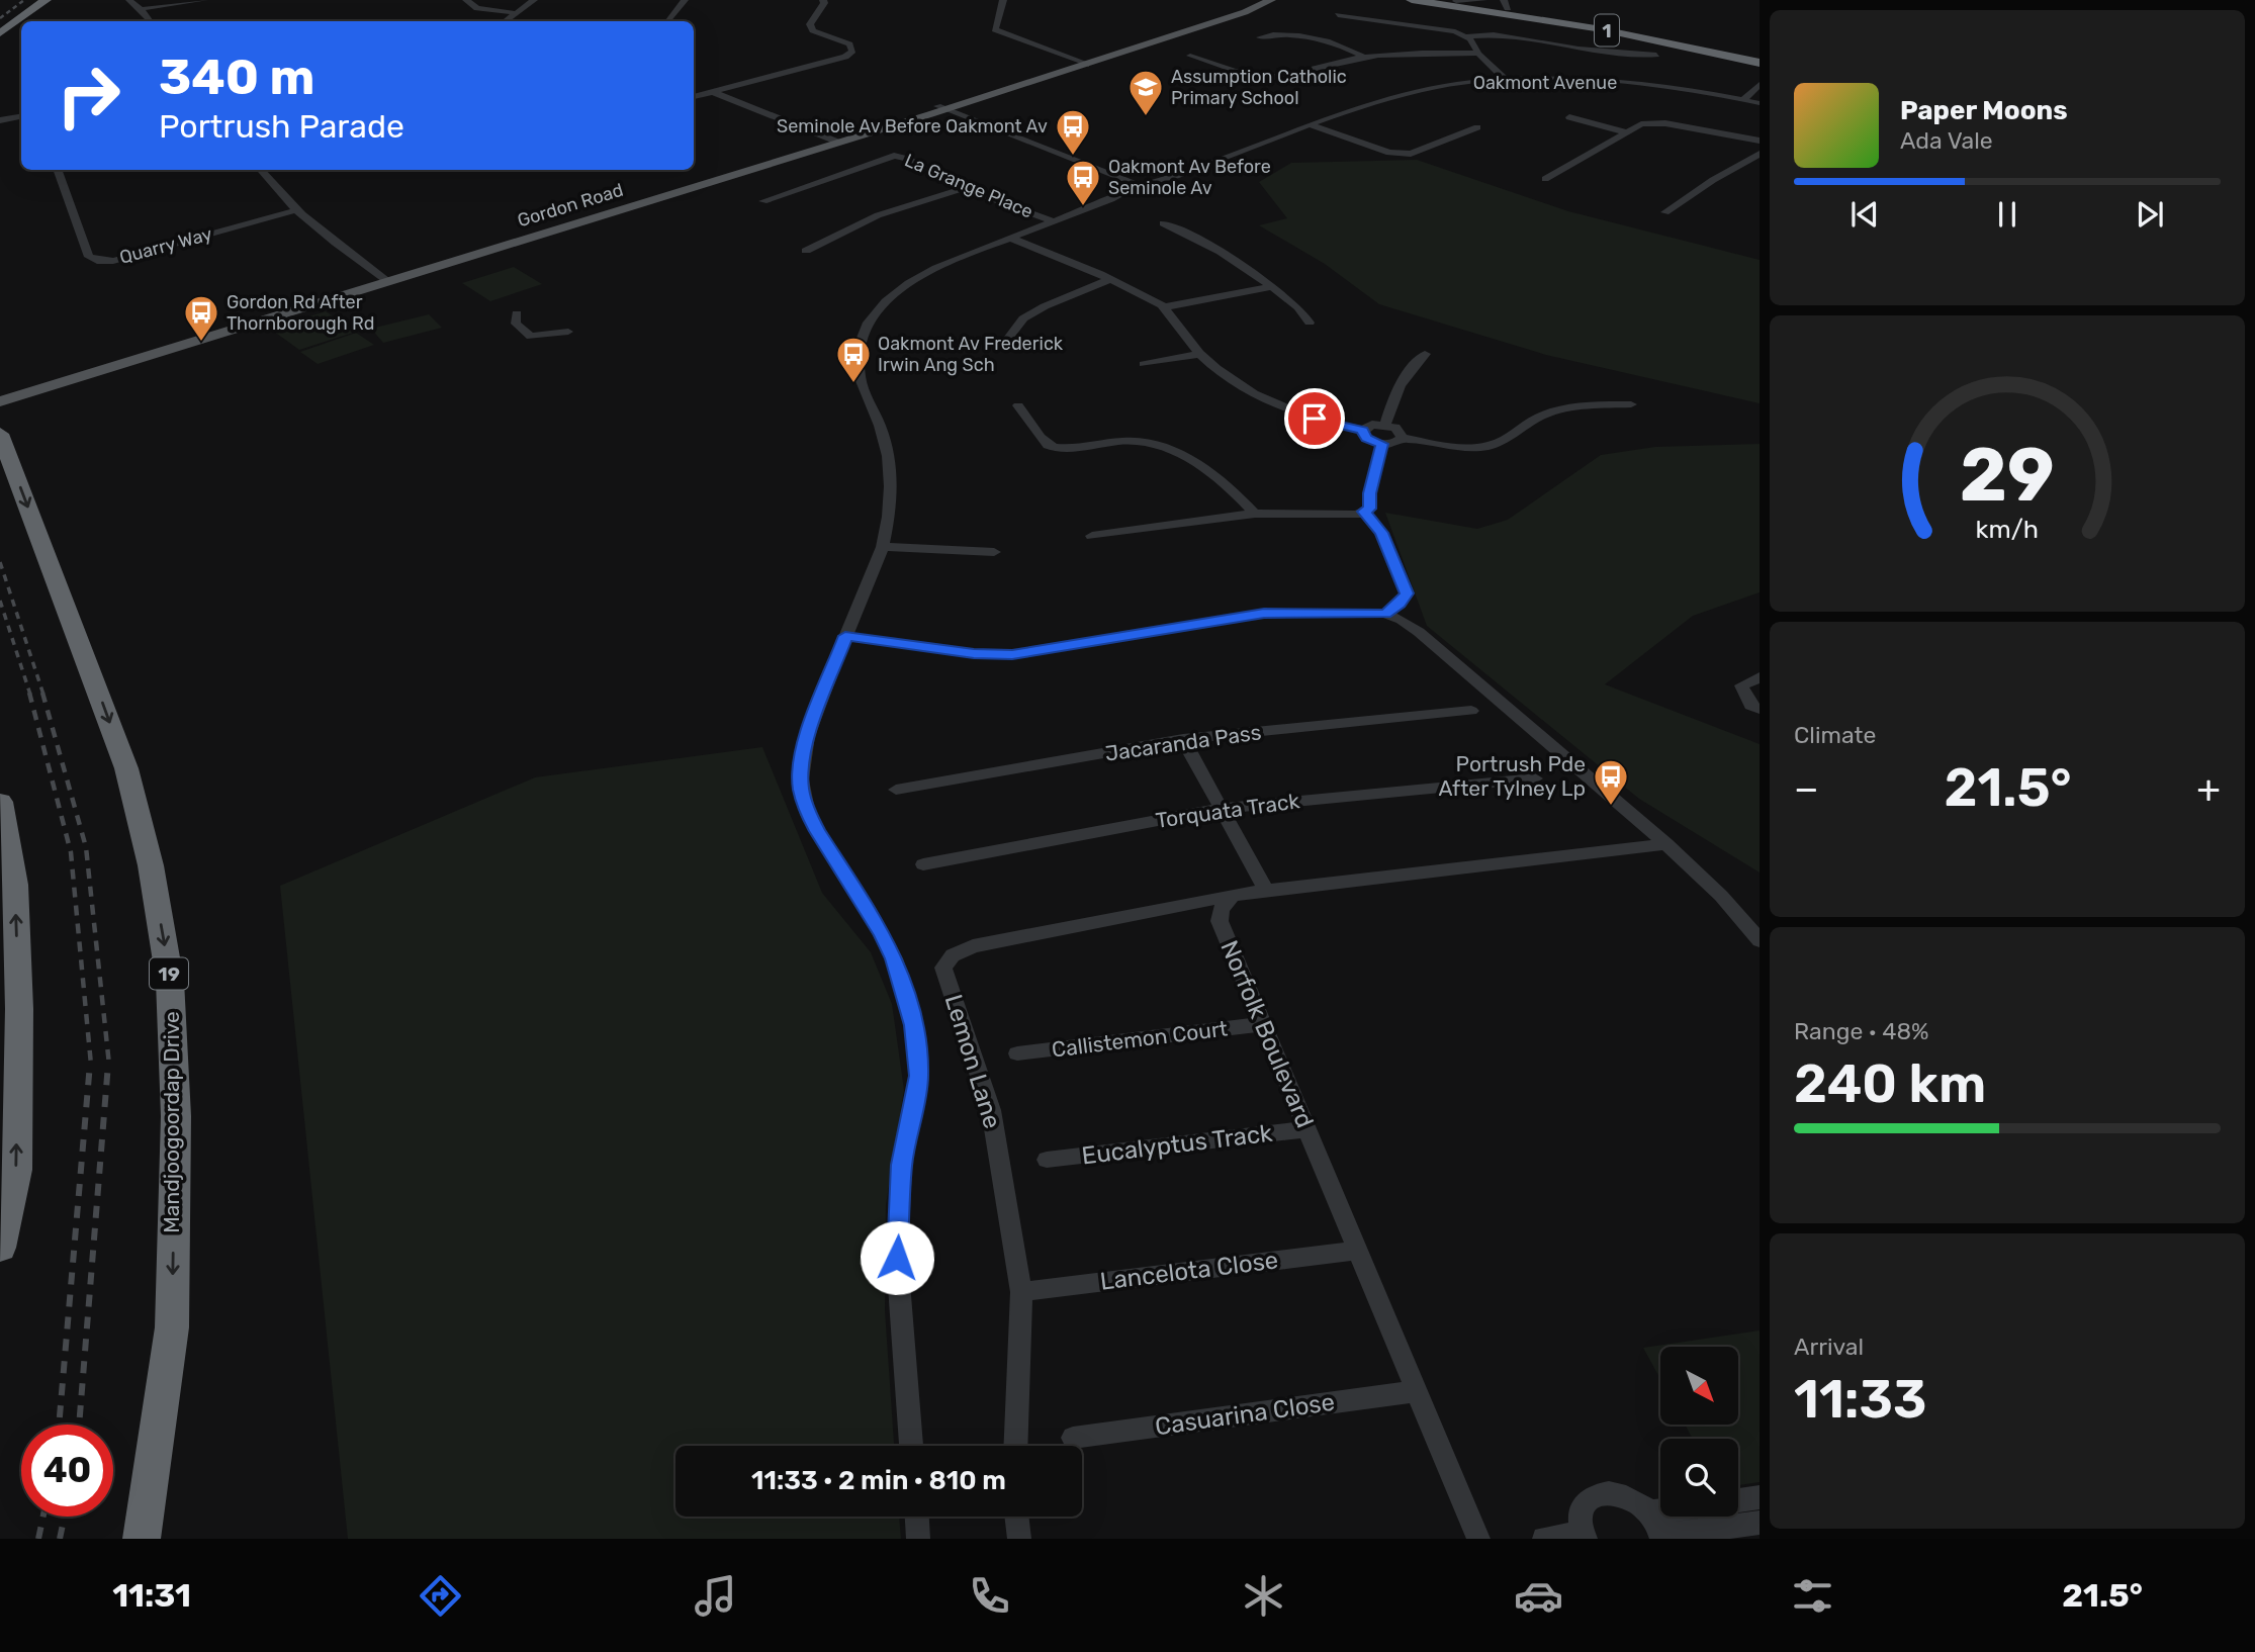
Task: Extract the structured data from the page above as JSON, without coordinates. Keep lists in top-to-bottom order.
{
  "streets": {
    "highway": ["1", "19", "Mandjoogoordap Drive"],
    "main road": ["Gordon Road"],
    "street": [
      "Oakmont Avenue",
      "La Grange Place",
      "Quarry Way",
      "Jacaranda Pass",
      "Torquata Track",
      "Norfolk Boulevard",
      "Callistemon Court",
      "Lemon Lane",
      "Eucalyptus Track",
      "Lancelota Close",
      "Casuarina Close"
    ]
  },
  "crossings": [
    ["Oakmont Avenue", "La Grange Place"],
    ["Norfolk Boulevard", "Callistemon Court"],
    ["Norfolk Boulevard", "Lemon Lane"],
    ["Norfolk Boulevard", "Eucalyptus Track"],
    ["Norfolk Boulevard", "Lancelota Close"],
    ["Norfolk Boulevard", "Casuarina Close"],
    ["Lemon Lane", "Lancelota Close"]
  ],
  "places": {
    "school or university": ["Assumption Catholic Primary School"],
    "bus stop": [
      "Seminole Av Before Oakmont Av",
      "Oakmont Av Before Seminole Av",
      "Gordon Rd After Thornborough Rd",
      "Oakmont Av Frederick Irwin Ang Sch",
      "Portrush Pde After Tylney Lp"
    ]
  },
  "north": "bottom right",
  "page": {
    "turn": ["340 m", "Portrush Parade"],
    "song": ["Paper Moons", "Ada Vale"],
    "tile": [
      "Climate",
      ["Range · 48%", "240 km"],
      ["Arrival", "11:33"]
    ],
    "heat": ["−", "21.5°", "+"],
    "limit": "40",
    "trip": "11:33 · 2 min · 810 m",
    "tabs": ["11:31", "21.5°"],
    "gauge": ["29", "km/h"]
  }
}
